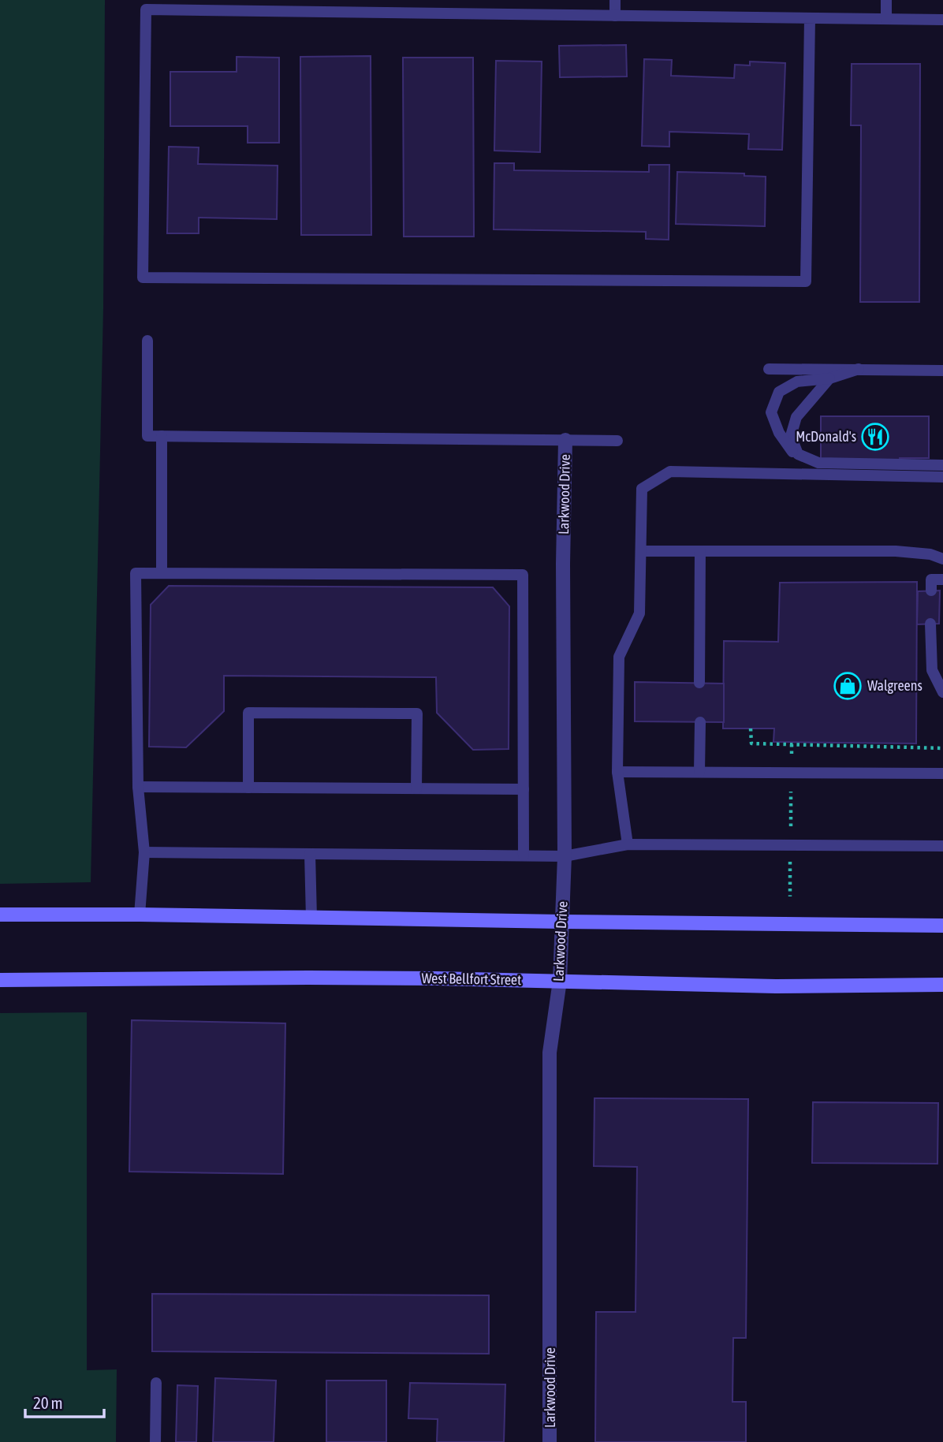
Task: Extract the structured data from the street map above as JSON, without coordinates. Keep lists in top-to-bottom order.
{
  "streets": {
    "main road": ["West Bellfort Street"],
    "street": ["Larkwood Drive"]
  },
  "crossings": [
    ["Larkwood Drive", "West Bellfort Street"]
  ],
  "places": {
    "restaurant": ["McDonald's"],
    "shop": ["Walgreens"]
  },
  "scale_bar": "20 m"
}
